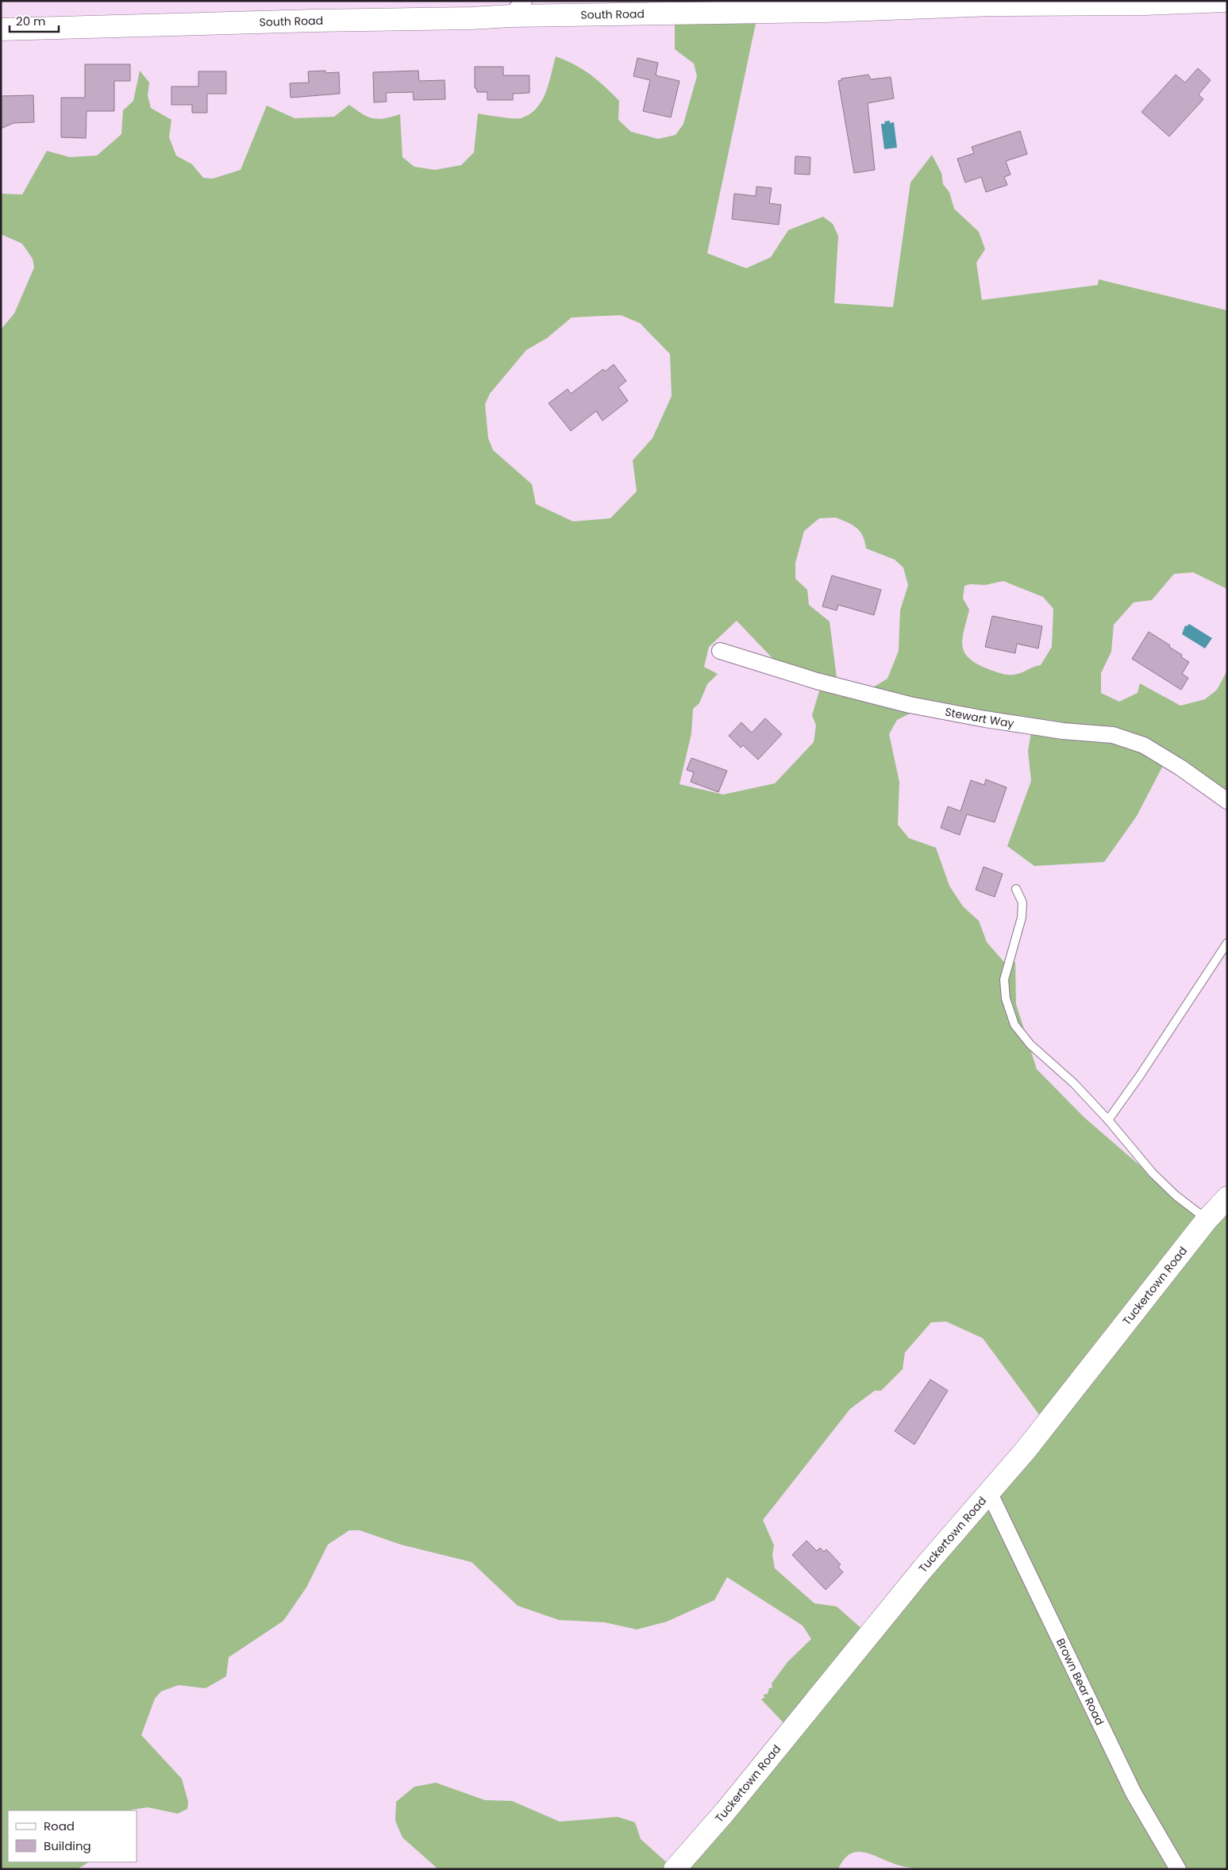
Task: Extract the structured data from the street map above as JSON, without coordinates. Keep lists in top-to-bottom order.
{
  "streets": {
    "street": [
      "South Road",
      "Stewart Way",
      "Tuckertown Road",
      "Brown Bear Road"
    ]
  },
  "crossings": [
    ["Tuckertown Road", "Brown Bear Road"]
  ],
  "legend": ["Road", "Building"],
  "scale_bar": "20 m"
}
